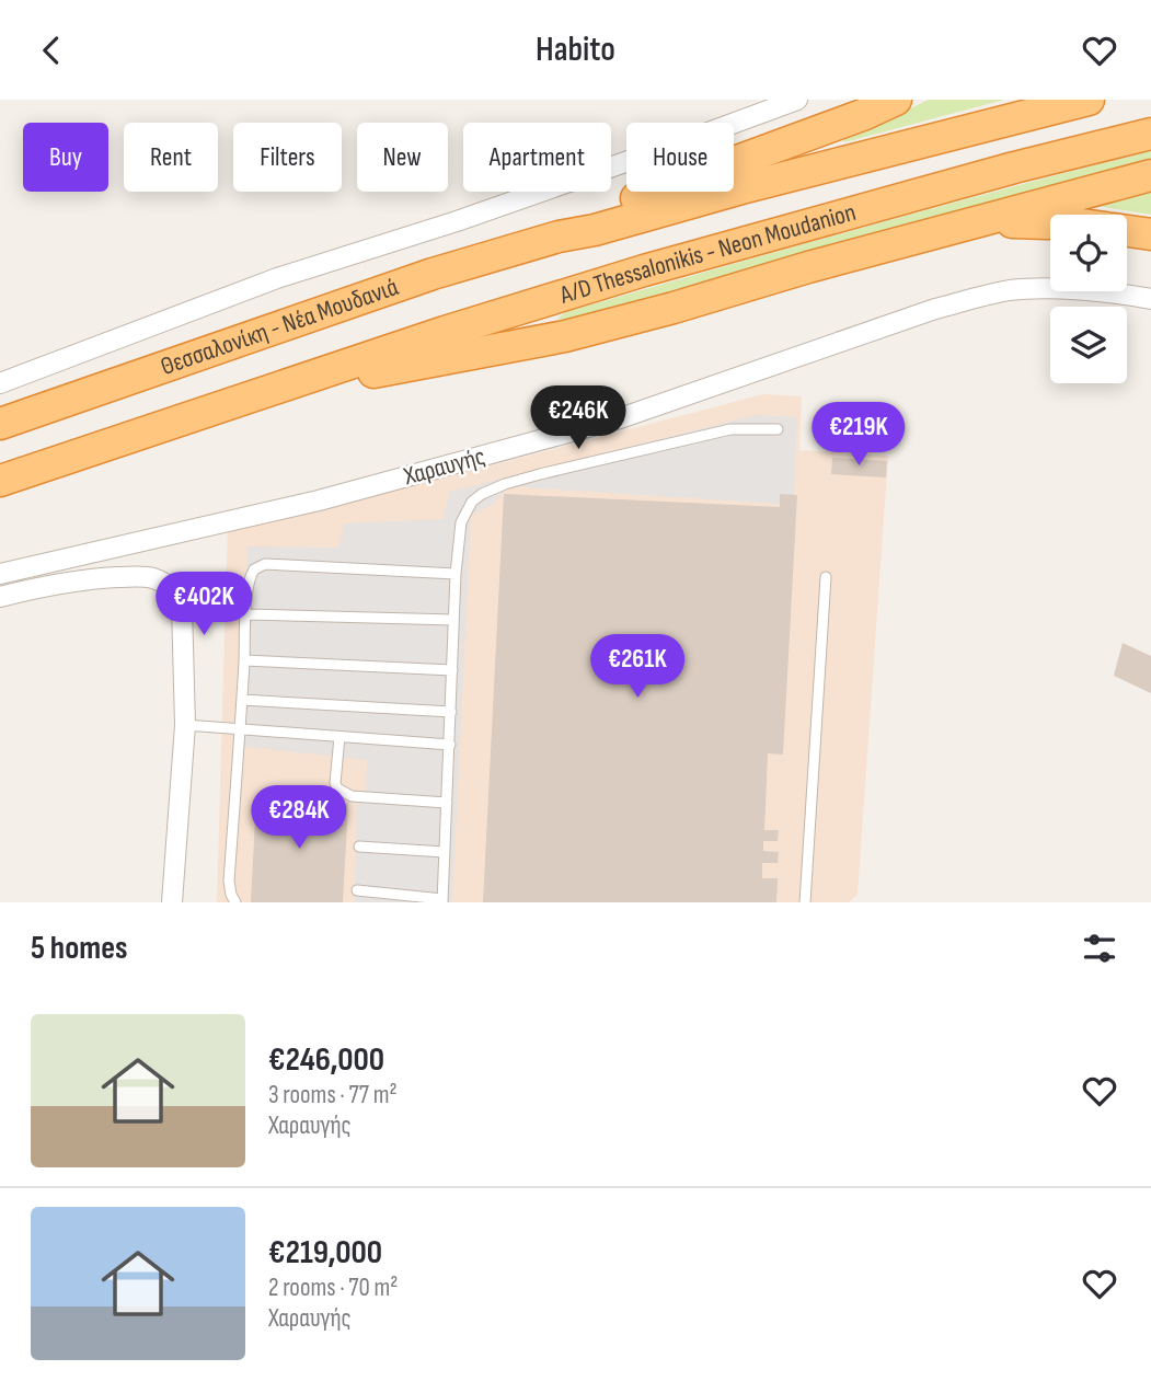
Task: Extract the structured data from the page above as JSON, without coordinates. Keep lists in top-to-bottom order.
{
  "streets": {
    "highway": ["A/D Thessalonikis - Neon Moudanion", "Θεσσαλονίκη - Νέα Μουδανιά"],
    "street": ["Χαραυγής"]
  },
  "crossings": [
    ["A/D Thessalonikis - Neon Moudanion", "Θεσσαλονίκη - Νέα Μουδανιά"]
  ],
  "page": {
    "header": "Habito",
    "chip": [
      "Buy",
      "Rent",
      "Filters",
      "New",
      "Apartment",
      "House"
    ],
    "price": [
      "€246K",
      "€219K",
      "€402K",
      "€261K",
      "€284K"
    ],
    "heading": "5 homes",
    "list": [
      {
        "name": "€246,000",
        "note": "3 rooms · 77 m² · Χαραυγής"
      },
      {
        "name": "€219,000",
        "note": "2 rooms · 70 m² · Χαραυγής"
      }
    ]
  }
}
